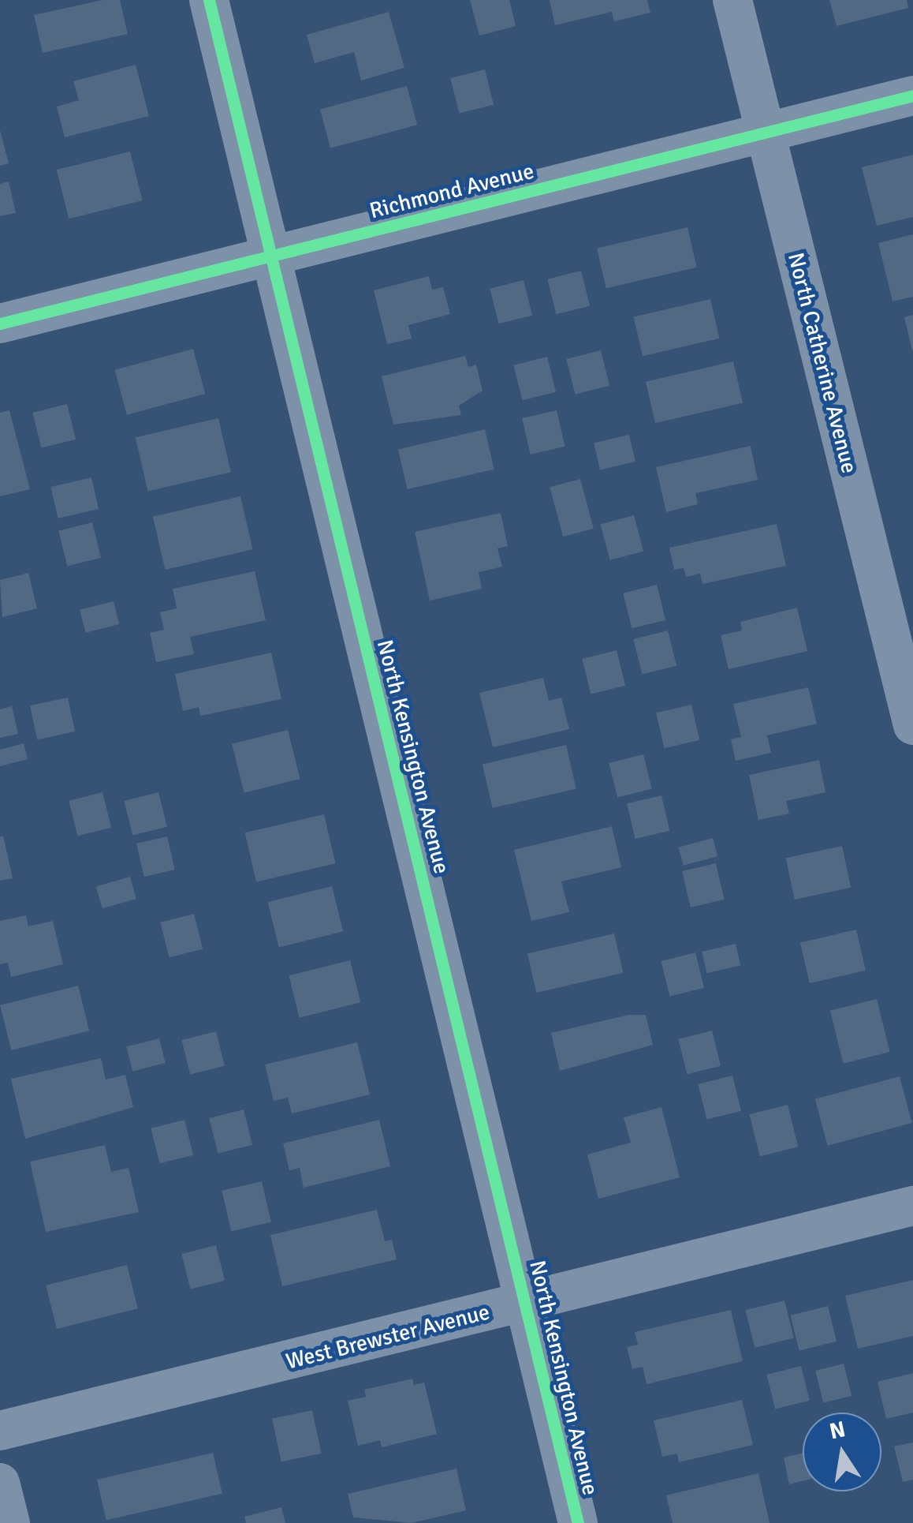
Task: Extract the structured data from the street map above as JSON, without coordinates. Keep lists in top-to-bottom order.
{
  "streets": {
    "street": [
      "Richmond Avenue",
      "North Catherine Avenue",
      "North Kensington Avenue",
      "West Brewster Avenue"
    ]
  },
  "crossings": [
    ["Richmond Avenue", "North Catherine Avenue"],
    ["Richmond Avenue", "North Kensington Avenue"],
    ["North Kensington Avenue", "West Brewster Avenue"]
  ],
  "north": "top"
}
